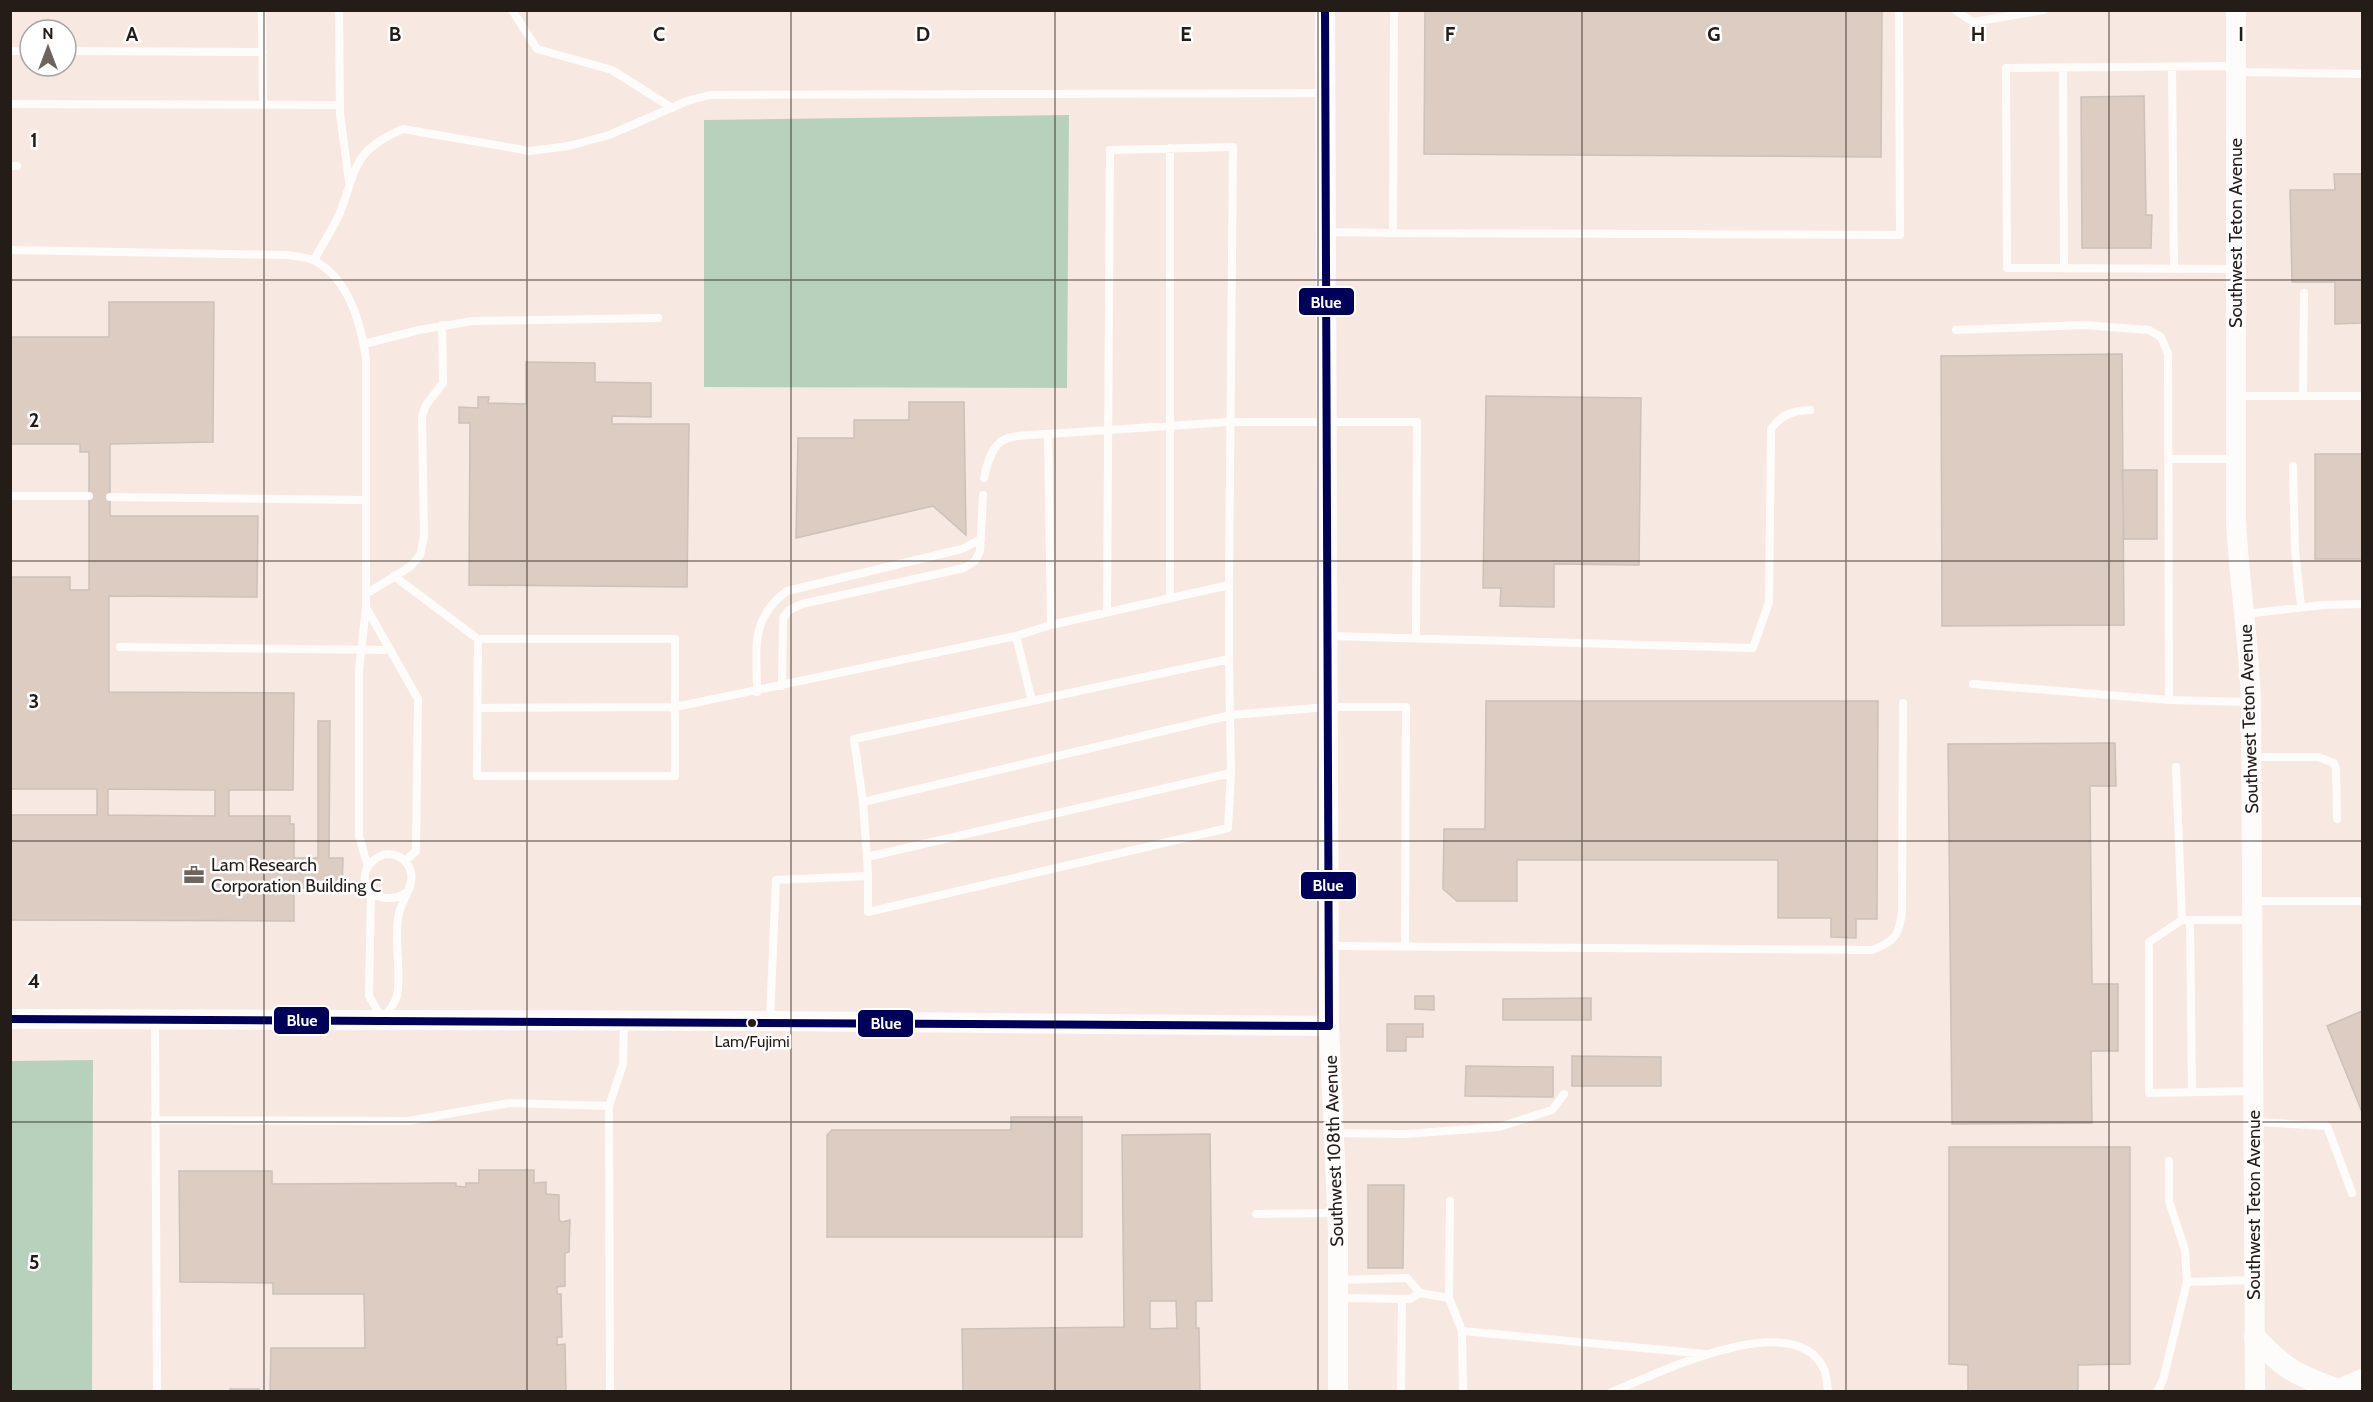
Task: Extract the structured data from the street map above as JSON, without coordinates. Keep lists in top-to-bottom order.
{
  "streets": {
    "street": ["Southwest Teton Avenue", "Southwest 108th Avenue"]
  },
  "places": {
    "office": ["Lam Research Corporation Building C"],
    "other": ["Lam/Fujimi"]
  },
  "lines": ["transit line Blue"],
  "north": "top",
  "grid": {
    "columns": [
      "A",
      "B",
      "C",
      "D",
      "E",
      "F",
      "G",
      "H",
      "I"
    ],
    "rows": [
      "1",
      "2",
      "3",
      "4",
      "5"
    ]
  }
}
